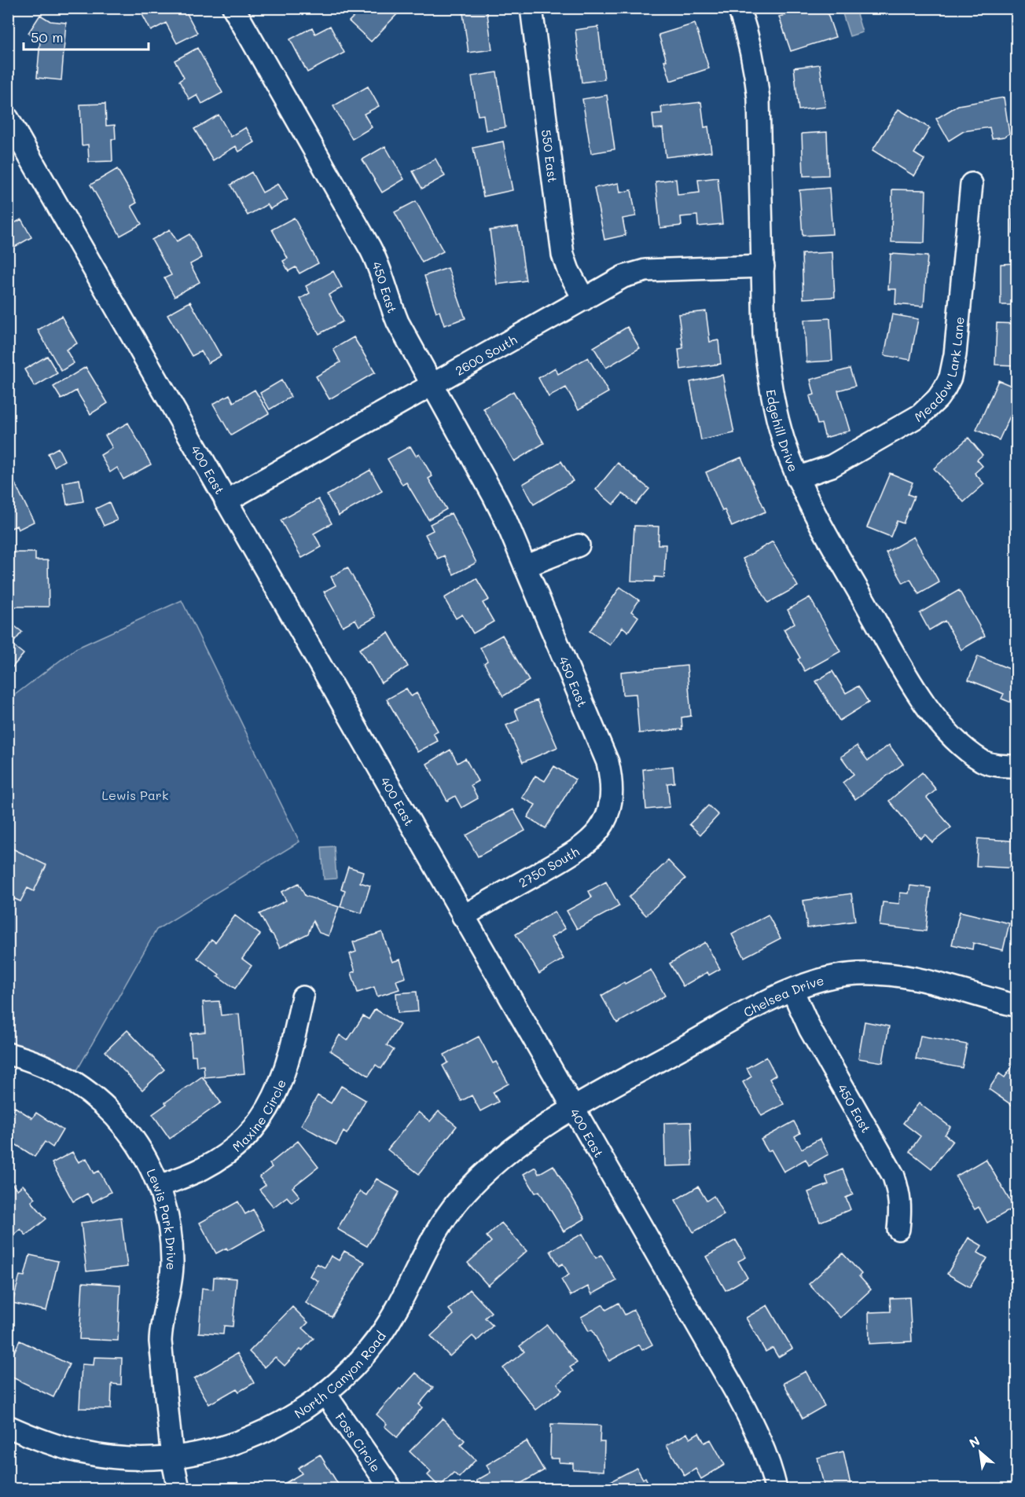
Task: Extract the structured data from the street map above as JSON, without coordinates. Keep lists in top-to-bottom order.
{
  "streets": {
    "street": [
      "550 East",
      "450 East",
      "2600 South",
      "Meadow Lark Lane",
      "Edgehill Drive",
      "400 East",
      "2750 South",
      "Chelsea Drive",
      "Maxine Circle",
      "Lewis Park Drive",
      "North Canyon Road",
      "Foss Circle"
    ]
  },
  "crossings": [
    ["550 East", "2600 South"],
    ["450 East", "2600 South"],
    ["450 East", "2750 South"],
    ["450 East", "Chelsea Drive"],
    ["2600 South", "Edgehill Drive"],
    ["2600 South", "400 East"],
    ["Meadow Lark Lane", "Edgehill Drive"],
    ["400 East", "2750 South"],
    ["400 East", "Chelsea Drive"],
    ["400 East", "North Canyon Road"],
    ["Chelsea Drive", "North Canyon Road"],
    ["Maxine Circle", "Lewis Park Drive"],
    ["Lewis Park Drive", "North Canyon Road"],
    ["North Canyon Road", "Foss Circle"]
  ],
  "parks": ["Lewis Park"],
  "scale_bar": "50 m",
  "north": "top left"
}
